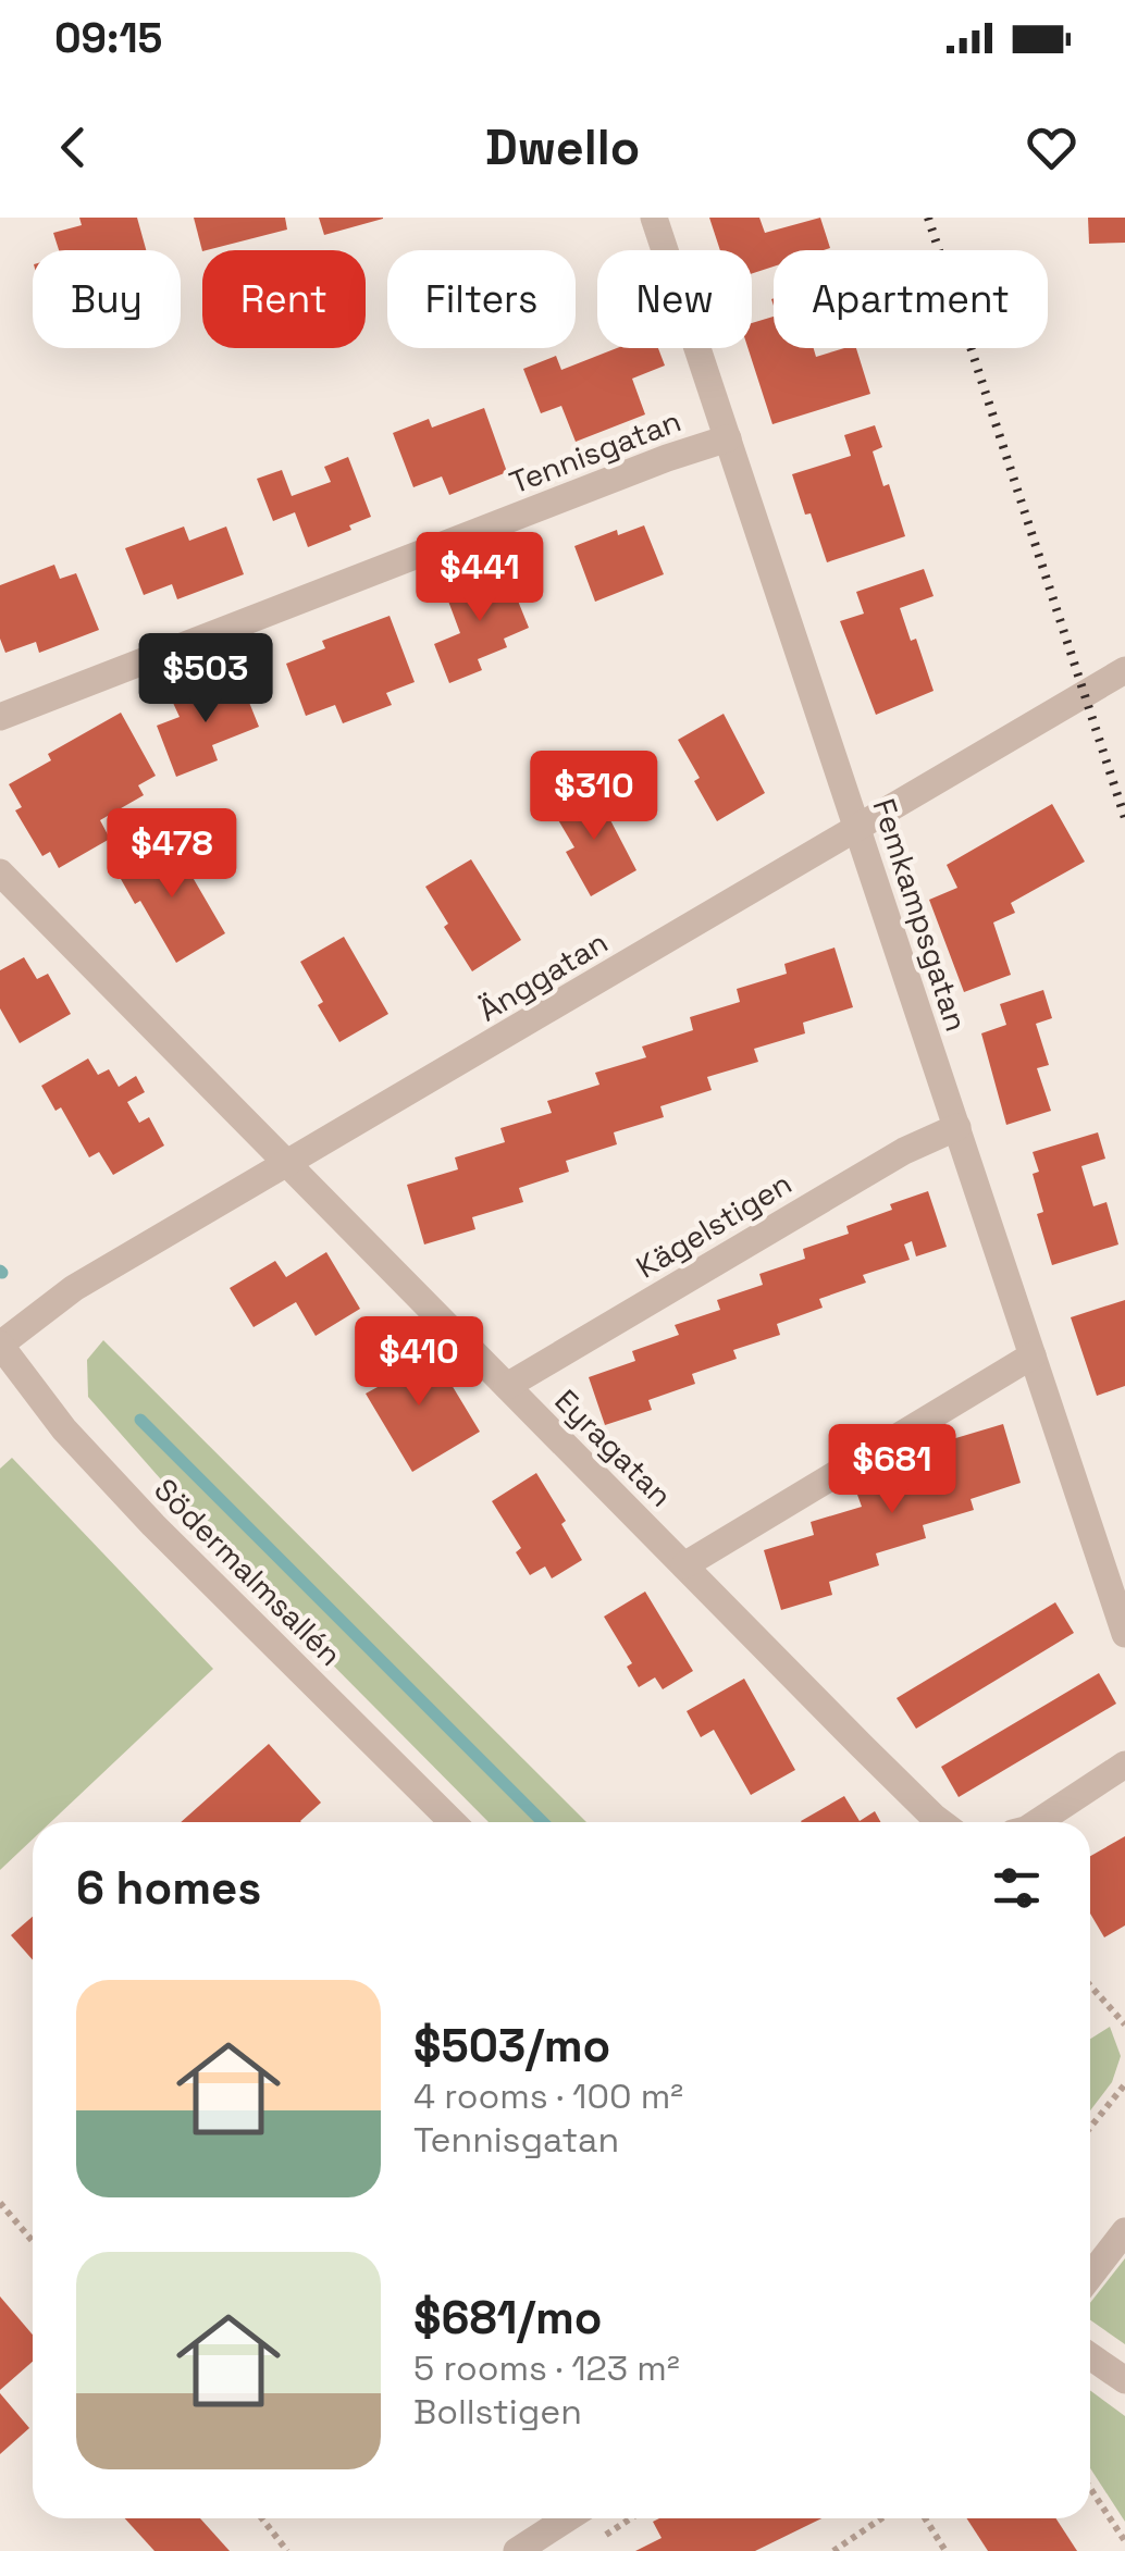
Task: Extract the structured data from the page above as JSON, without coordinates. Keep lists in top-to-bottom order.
{
  "streets": {
    "street": [
      "Tennisgatan",
      "Femkampsgatan",
      "Änggatan",
      "Kägelstigen",
      "Eyragatan",
      "Södermalmsallén"
    ]
  },
  "crossings": [
    ["Tennisgatan", "Femkampsgatan"],
    ["Femkampsgatan", "Änggatan"],
    ["Femkampsgatan", "Kägelstigen"],
    ["Änggatan", "Eyragatan"],
    ["Änggatan", "Södermalmsallén"],
    ["Kägelstigen", "Eyragatan"]
  ],
  "page": {
    "status": "09:15",
    "header": "Dwello",
    "chip": [
      "Buy",
      "Rent",
      "Filters",
      "New",
      "Apartment"
    ],
    "price": [
      "$441",
      "$503",
      "$310",
      "$478",
      "$410",
      "$681"
    ],
    "heading": "6 homes",
    "list": [
      {
        "name": "$503/mo",
        "note": "4 rooms · 100 m² · Tennisgatan"
      },
      {
        "name": "$681/mo",
        "note": "5 rooms · 123 m² · Bollstigen"
      }
    ]
  }
}
